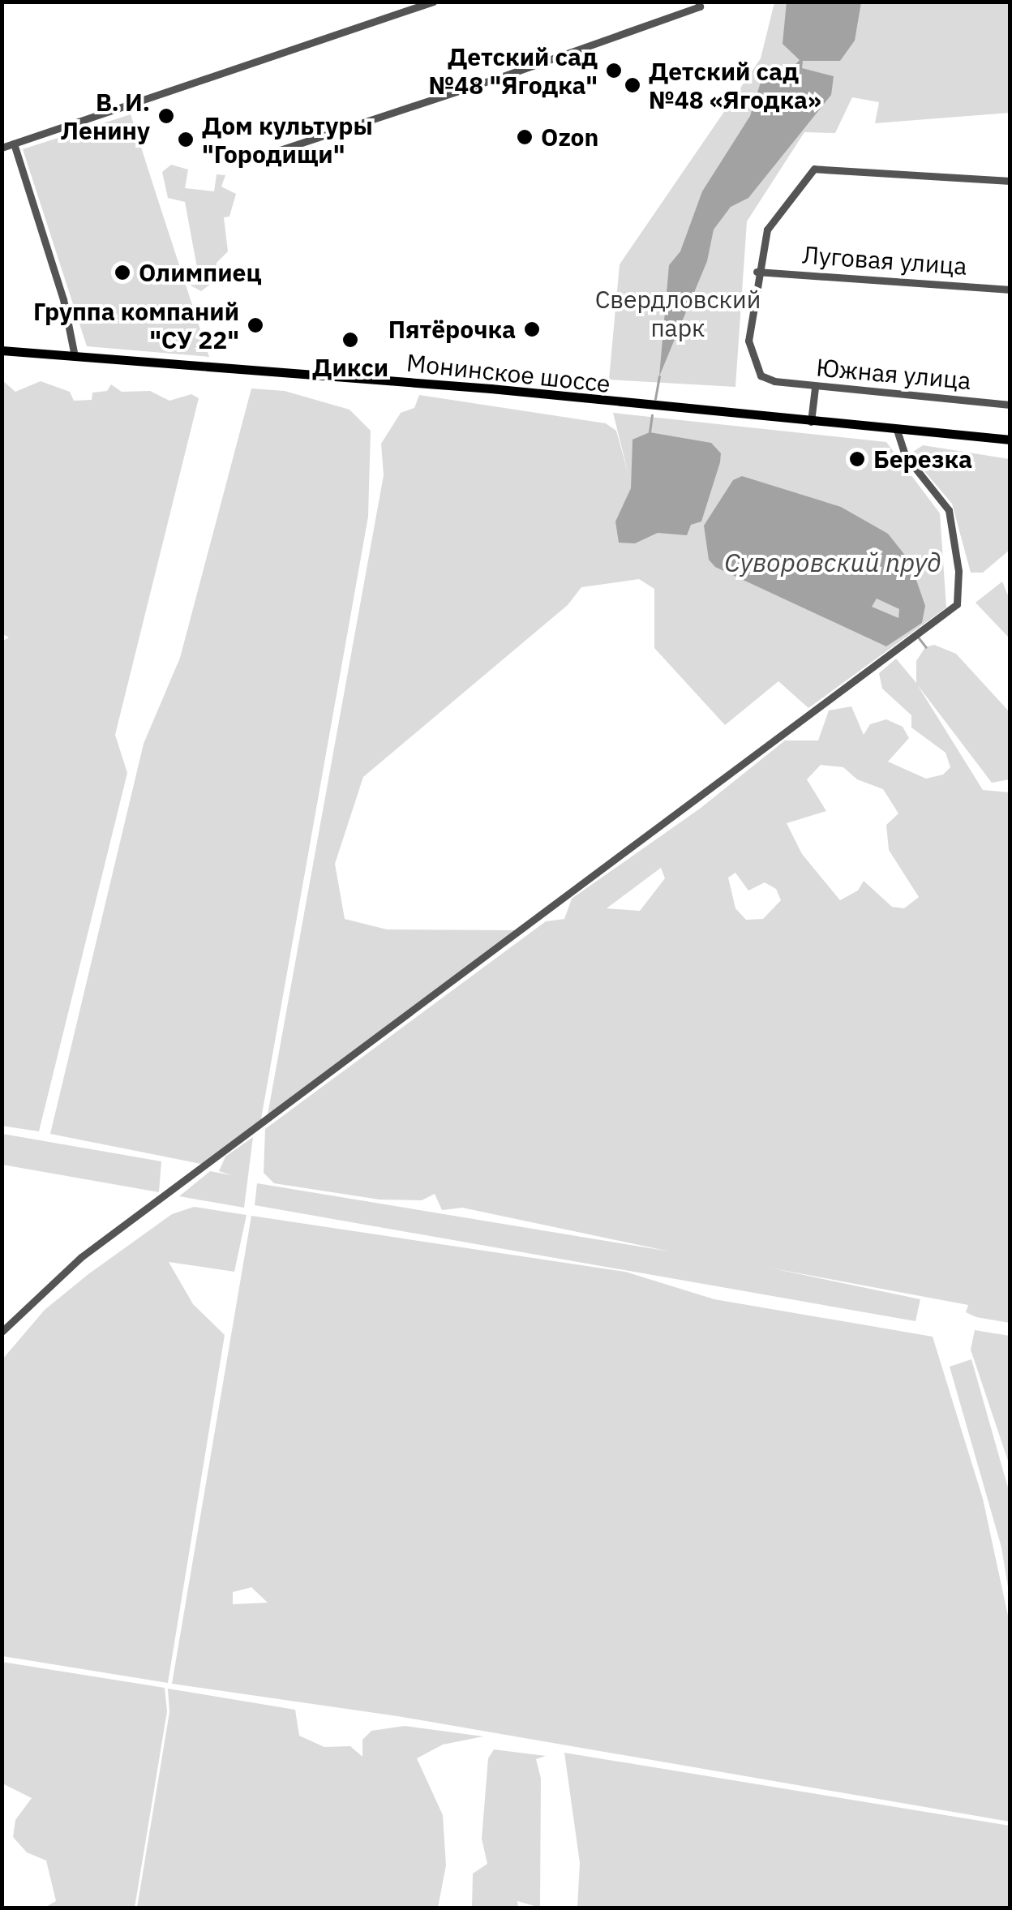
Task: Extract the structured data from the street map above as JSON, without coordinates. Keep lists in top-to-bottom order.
{
  "streets": {
    "main road": ["Монинское шоссе"],
    "street": ["Луговая улица", "Южная улица"]
  },
  "crossings": [
    ["Луговая улица", "Южная улица"]
  ],
  "water": ["Суворовский пруд"],
  "parks": ["Свердловский парк"],
  "places": [
    "Детский сад №48 \"Ягодка\"",
    "Детский сад №48 «Ягодка»",
    "В. И. Ленину",
    "Ozon",
    "Дом культуры \"Городищи\"",
    "Олимпиец",
    "Группа компаний \"СУ 22\"",
    "Пятёрочка",
    "Дикси",
    "Березка"
  ]
}
